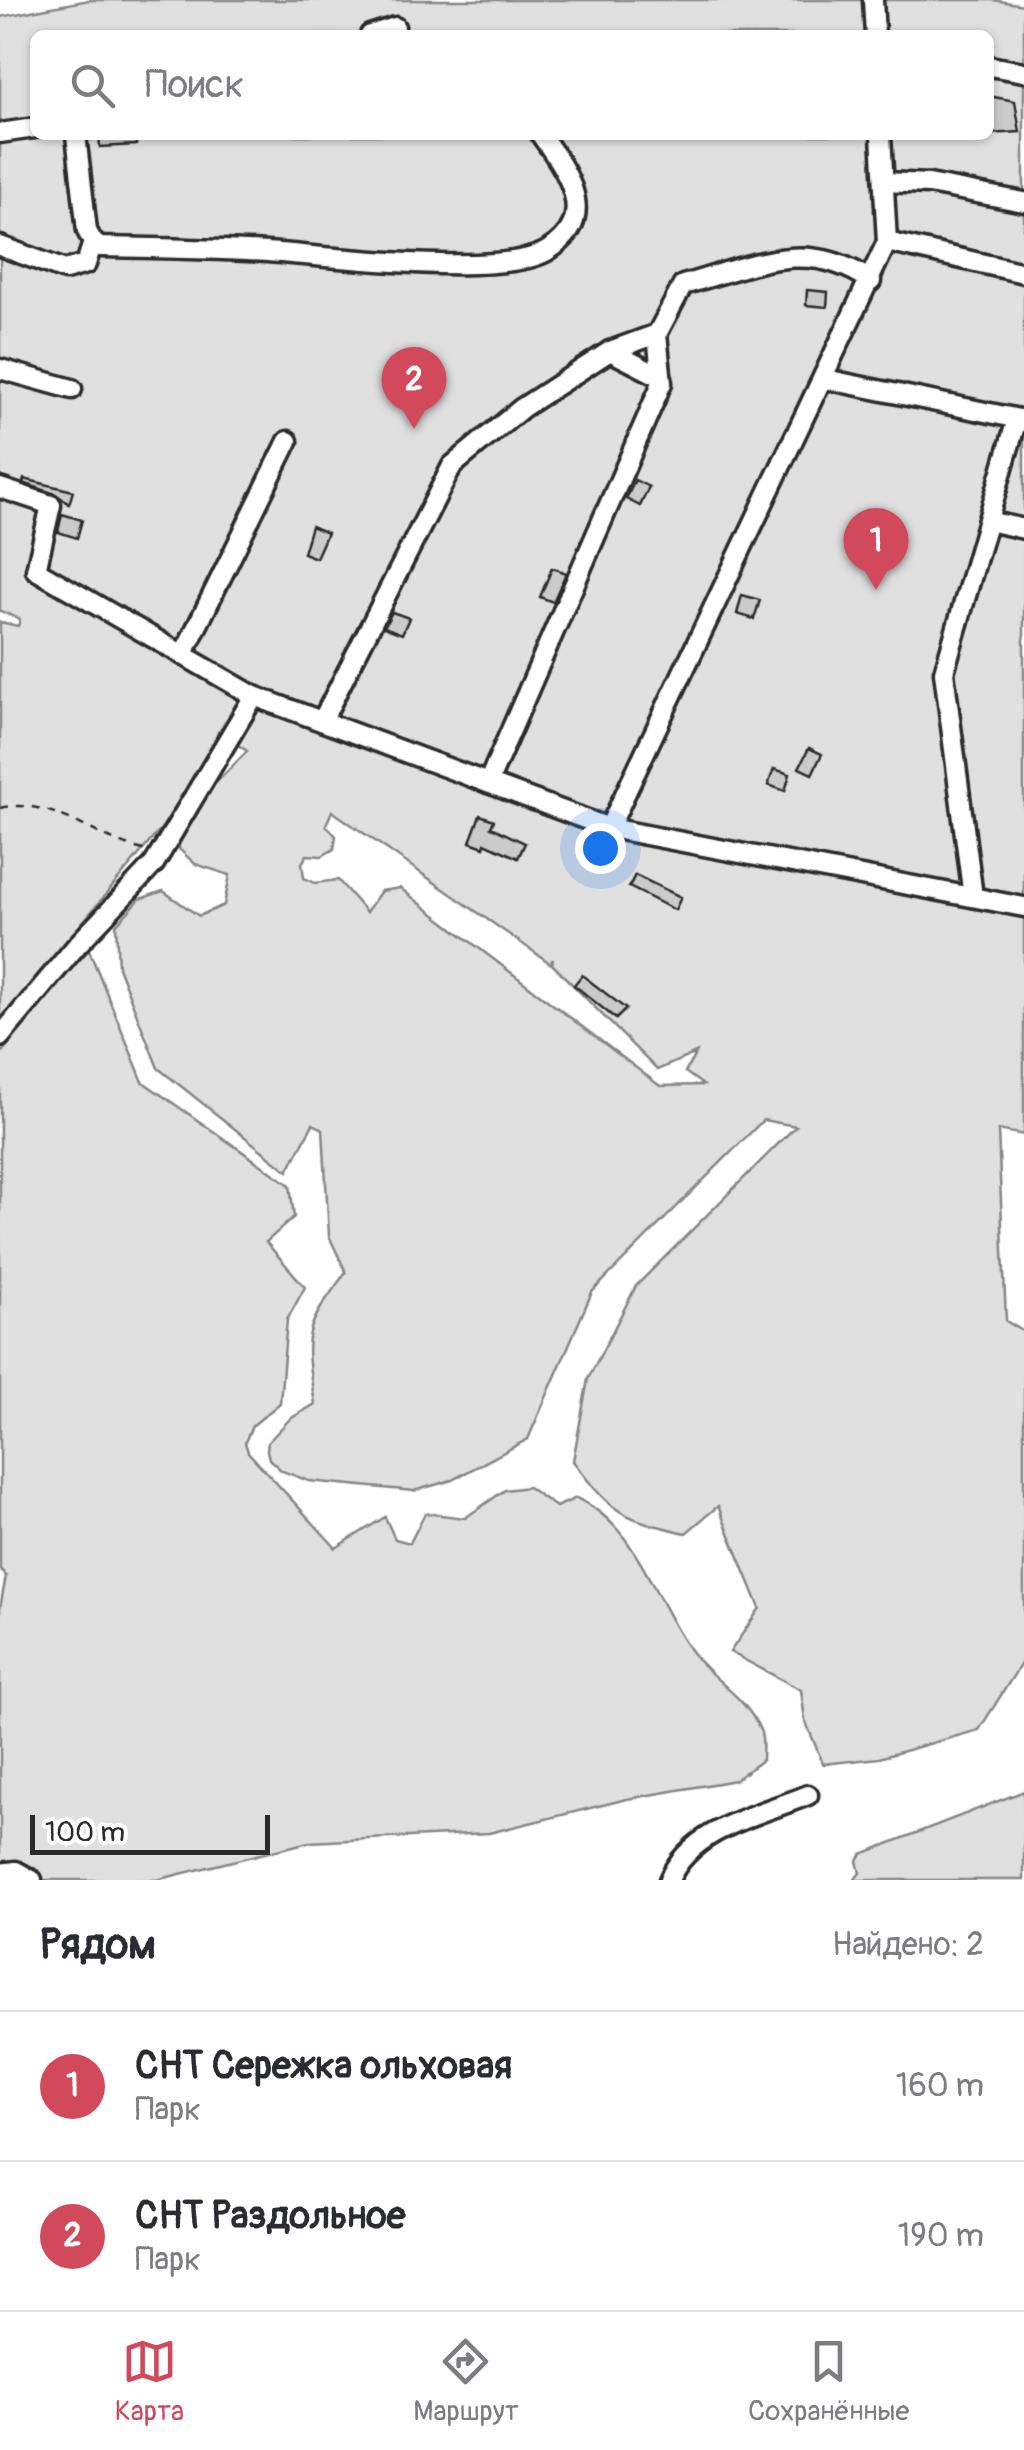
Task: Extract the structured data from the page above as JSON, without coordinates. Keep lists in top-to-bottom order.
{
  "scale_bar": "100 m",
  "page": {
    "search": "Поиск",
    "pins": ["2", "1"],
    "scale": "100 m",
    "heading": ["Рядом", "Найдено: 2"],
    "list": [
      {
        "mark": "1",
        "name": "СНТ Сережка ольховая",
        "note": "Парк",
        "value": "160 m"
      },
      {
        "mark": "2",
        "name": "СНТ Раздольное",
        "note": "Парк",
        "value": "190 m"
      }
    ],
    "nav": ["Карта", "Маршрут", "Сохранённые"]
  }
}
